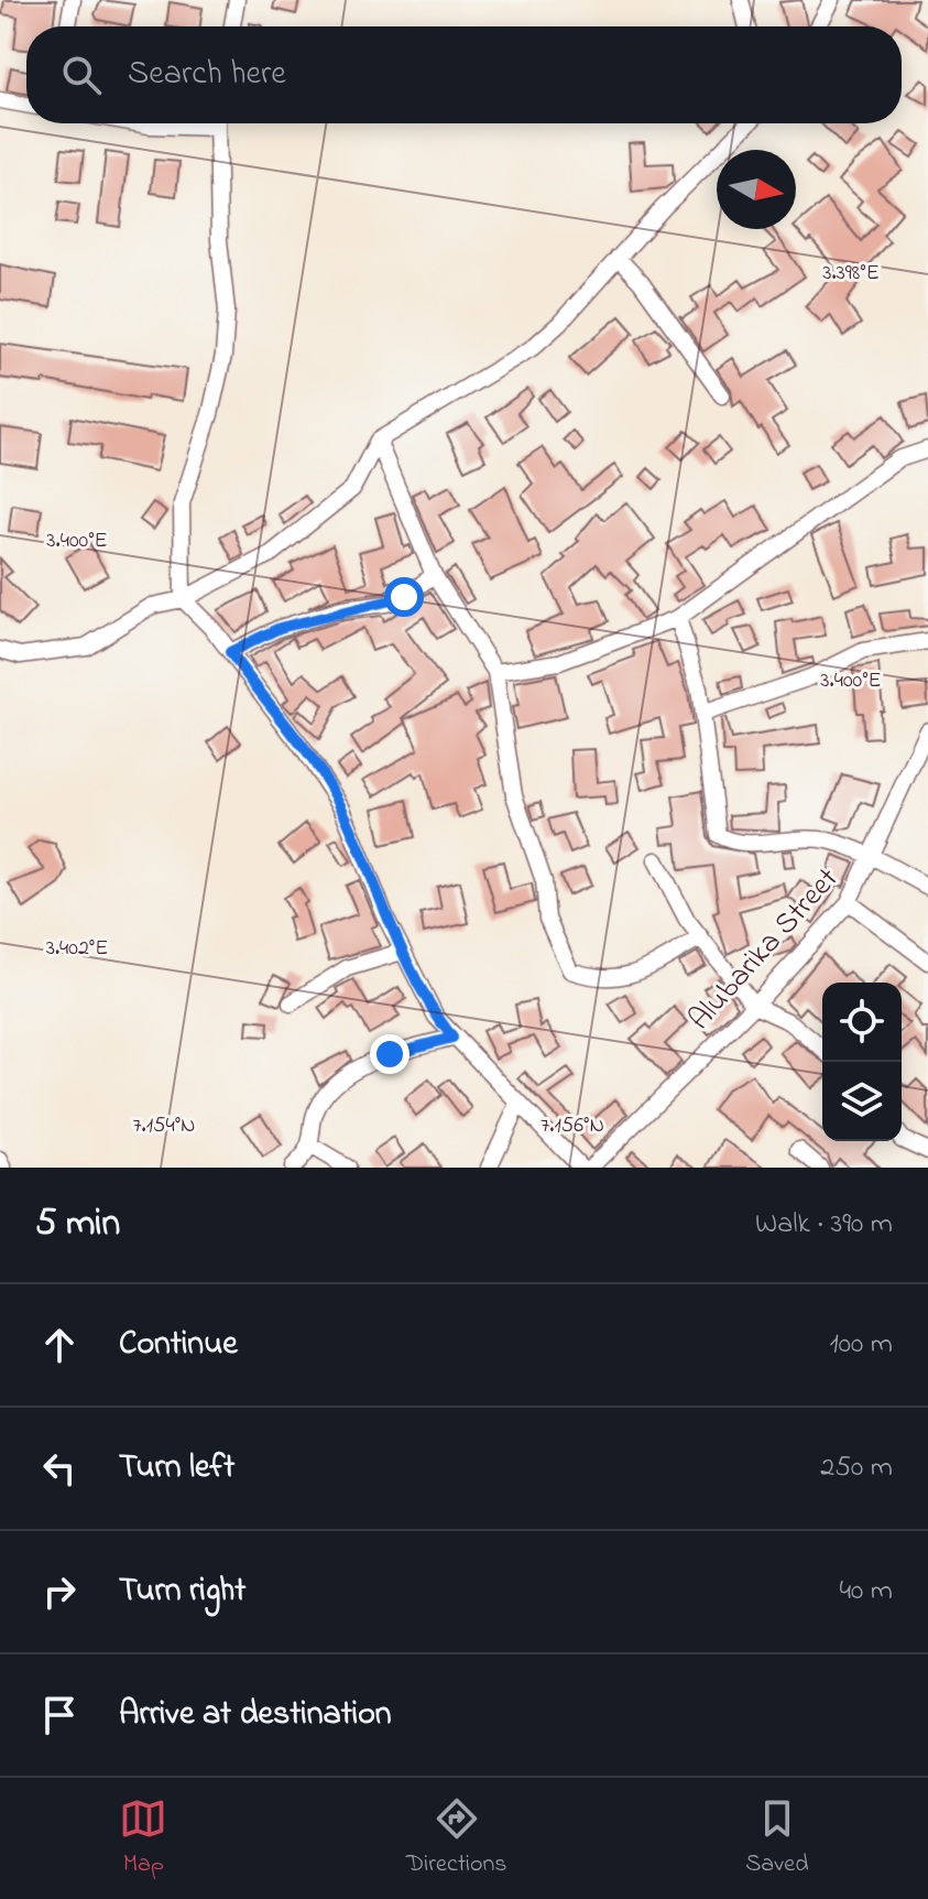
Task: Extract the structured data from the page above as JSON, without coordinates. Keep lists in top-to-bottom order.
{
  "streets": {
    "street": ["Alubarika Street"]
  },
  "north": "right",
  "page": {
    "search": "Search here",
    "heading": ["5 min", "Walk · 390 m"],
    "list": [
      ["Continue", "100 m"],
      ["Turn left", "250 m"],
      ["Turn right", "40 m"],
      "Arrive at destination"
    ],
    "nav": ["Map", "Directions", "Saved"]
  },
  "coordinates": [
    "3.398°E",
    "3.400°E",
    "3.402°E",
    "7.154°N",
    "7.156°N"
  ]
}
